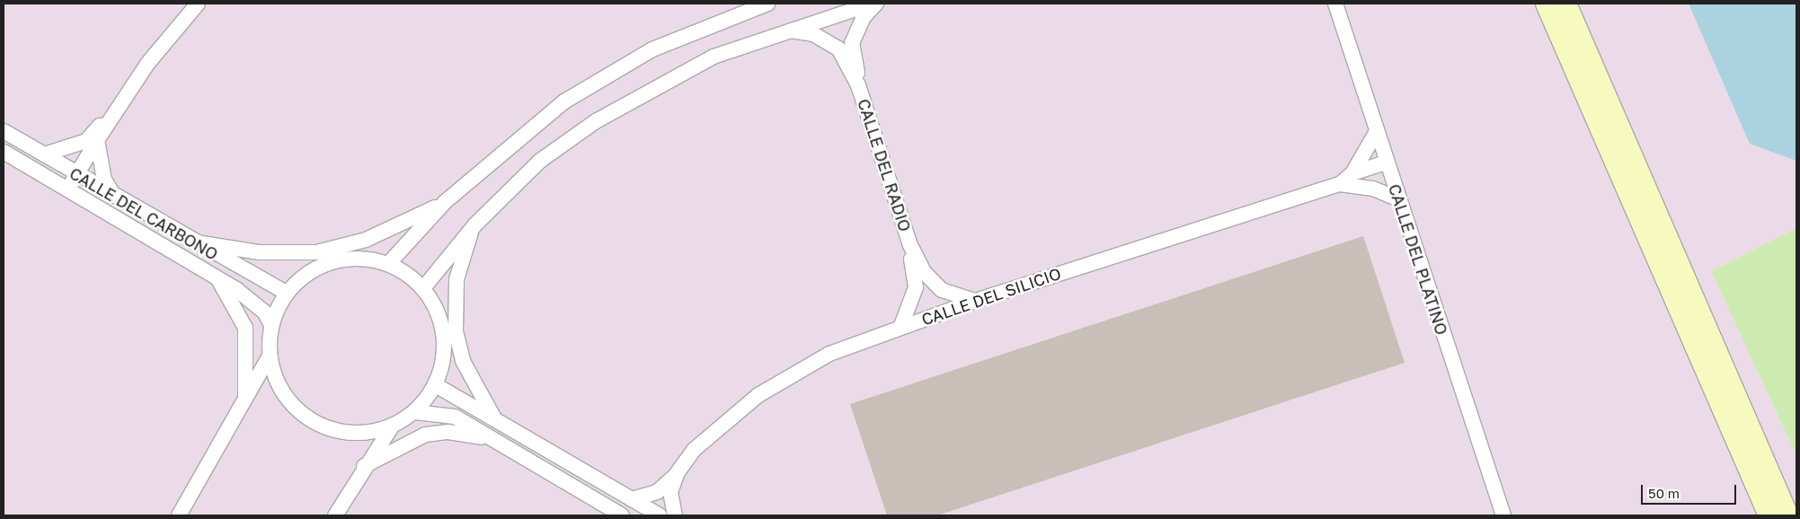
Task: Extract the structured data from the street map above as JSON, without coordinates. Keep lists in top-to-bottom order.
{
  "streets": {
    "street": [
      "CALLE DEL RADIO",
      "CALLE DEL CARBONO",
      "CALLE DEL PLATINO",
      "CALLE DEL SILICIO"
    ]
  },
  "crossings": [
    ["CALLE DEL RADIO", "CALLE DEL SILICIO"],
    ["CALLE DEL PLATINO", "CALLE DEL SILICIO"]
  ],
  "scale_bar": "50 m"
}
